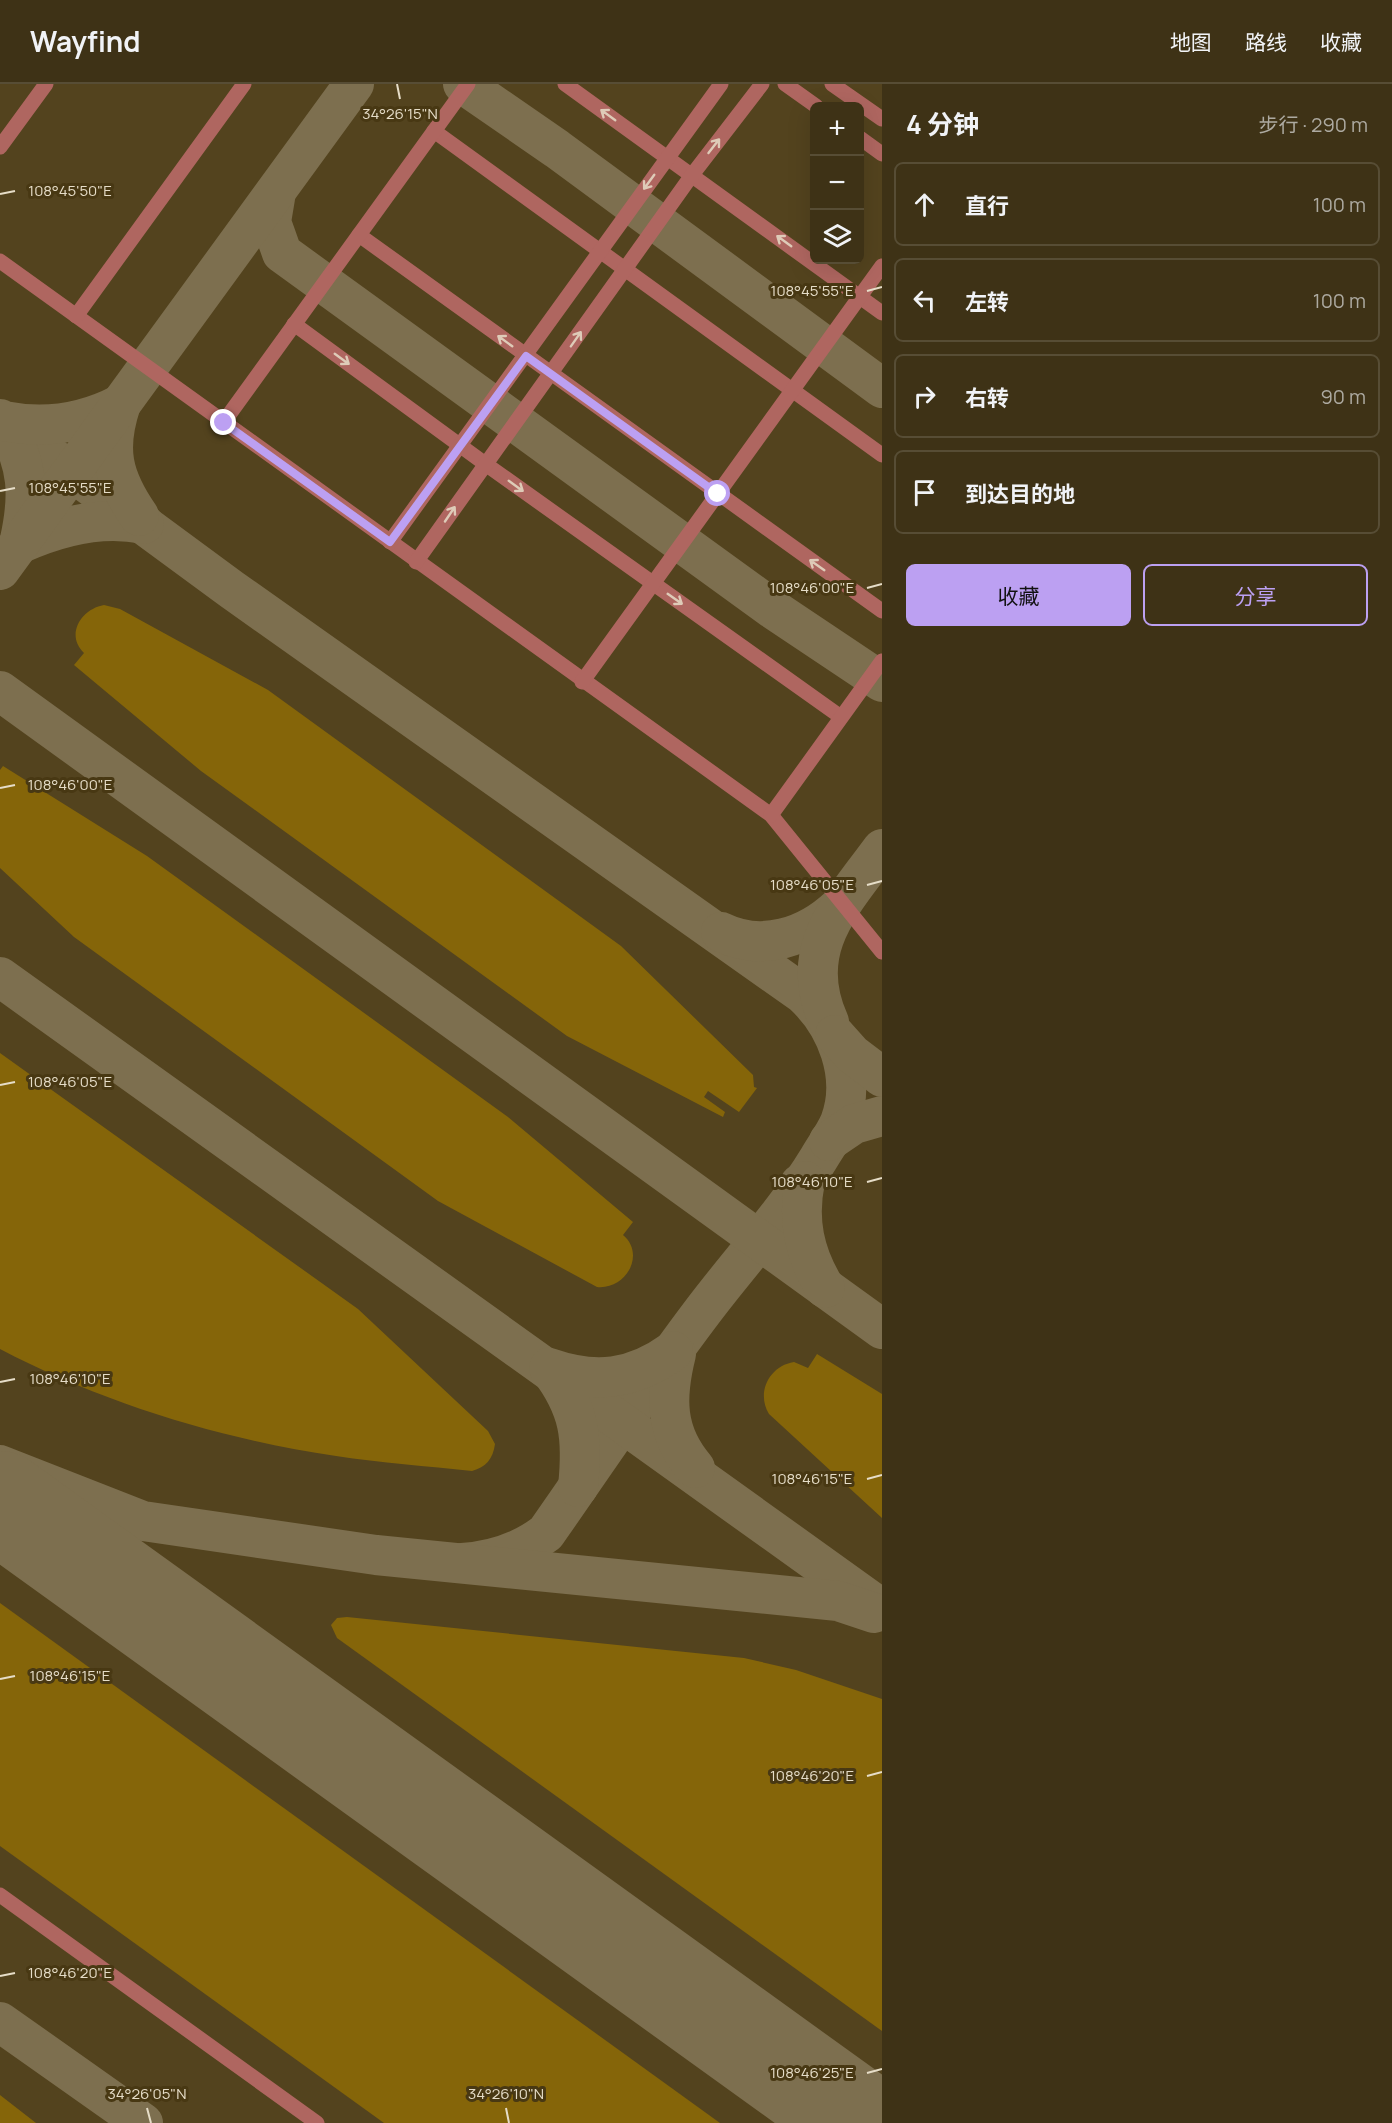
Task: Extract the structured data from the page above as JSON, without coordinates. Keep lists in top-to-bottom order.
{
  "page": {
    "header": "Wayfind",
    "nav": ["地图", "路线", "收藏"],
    "heading": ["4 分钟", "步行 · 290 m"],
    "map_buttons": ["+", "−"],
    "list": [
      ["直行", "100 m"],
      ["左转", "100 m"],
      ["右转", "90 m"],
      "到达目的地"
    ],
    "buttons": ["收藏", "分享"]
  },
  "coordinates": [
    "34°26'15\"N",
    "108°45'50\"E",
    "108°45'55\"E",
    "108°46'00\"E",
    "108°46'05\"E",
    "108°46'10\"E",
    "108°46'15\"E",
    "108°46'20\"E",
    "108°46'25\"E",
    "34°26'05\"N",
    "34°26'10\"N"
  ]
}
